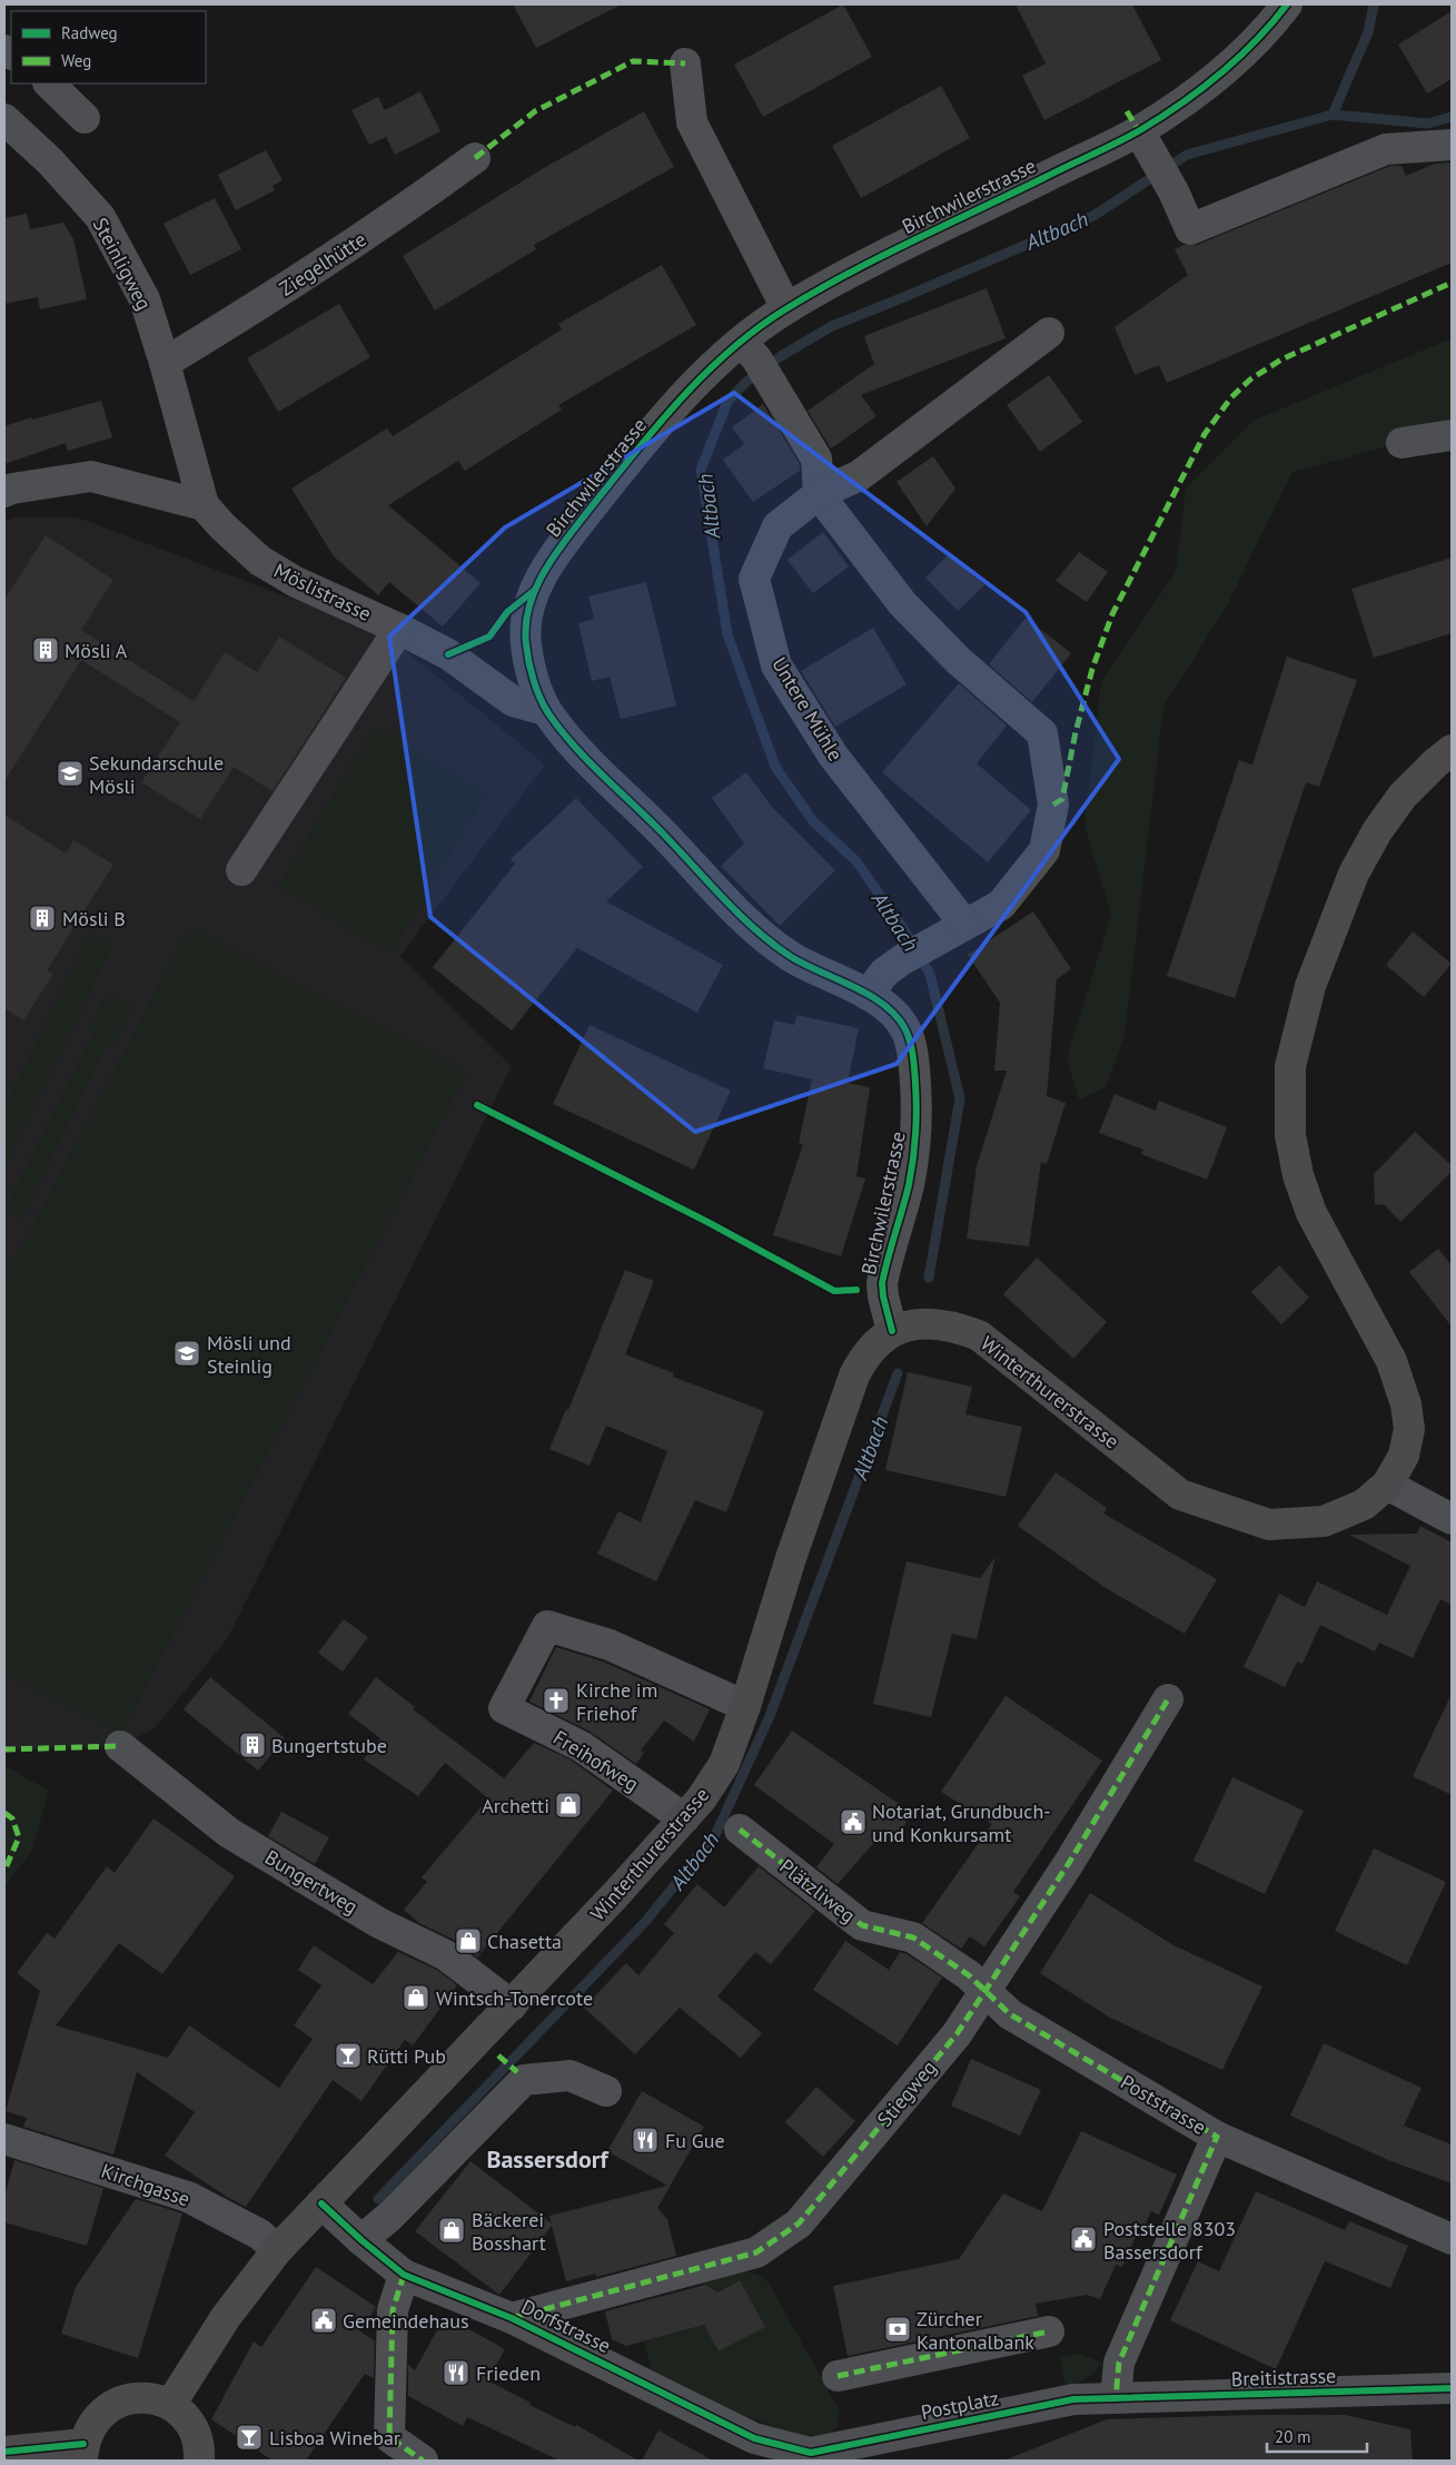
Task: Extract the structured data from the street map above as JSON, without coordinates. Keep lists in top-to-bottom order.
{
  "streets": {
    "main road": ["Winterthurerstrasse"],
    "street": [
      "Birchwilerstrasse",
      "Steinligweg",
      "Ziegelhütte",
      "Möslistrasse",
      "Untere Mühle",
      "Freihofweg",
      "Bungertweg",
      "Plätzliweg",
      "Stiegweg",
      "Poststrasse",
      "Kirchgasse",
      "Dorfstrasse",
      "Breitistrasse",
      "Postplatz"
    ]
  },
  "crossings": [
    ["Birchwilerstrasse", "Möslistrasse"],
    ["Birchwilerstrasse", "Winterthurerstrasse"],
    ["Steinligweg", "Ziegelhütte"],
    ["Steinligweg", "Möslistrasse"],
    ["Winterthurerstrasse", "Freihofweg"],
    ["Winterthurerstrasse", "Bungertweg"],
    ["Winterthurerstrasse", "Kirchgasse"],
    ["Winterthurerstrasse", "Dorfstrasse"],
    ["Plätzliweg", "Stiegweg"],
    ["Plätzliweg", "Poststrasse"],
    ["Stiegweg", "Poststrasse"],
    ["Stiegweg", "Dorfstrasse"],
    ["Poststrasse", "Breitistrasse"],
    ["Poststrasse", "Postplatz"],
    ["Dorfstrasse", "Postplatz"],
    ["Breitistrasse", "Postplatz"]
  ],
  "districts": ["Bassersdorf"],
  "water": ["Altbach"],
  "places": {
    "building": ["Mösli A", "Mösli B", "Bungertstube"],
    "school or university": ["Sekundarschule Mösli", "Mösli und Steinlig"],
    "church": ["Kirche im Friehof"],
    "shop": [
      "Archetti",
      "Chasetta",
      "Wintsch-Tonercote",
      "Bäckerei Bosshart"
    ],
    "public building": ["Notariat, Grundbuch- und Konkursamt", "Poststelle 8303 Bassersdorf", "Gemeindehaus"],
    "bar": ["Rütti Pub", "Lisboa Winebar"],
    "restaurant": ["Fu Gue", "Frieden"],
    "bank": ["Zürcher Kantonalbank"]
  },
  "legend": ["Radweg", "Weg"],
  "scale_bar": "20 m"
}
